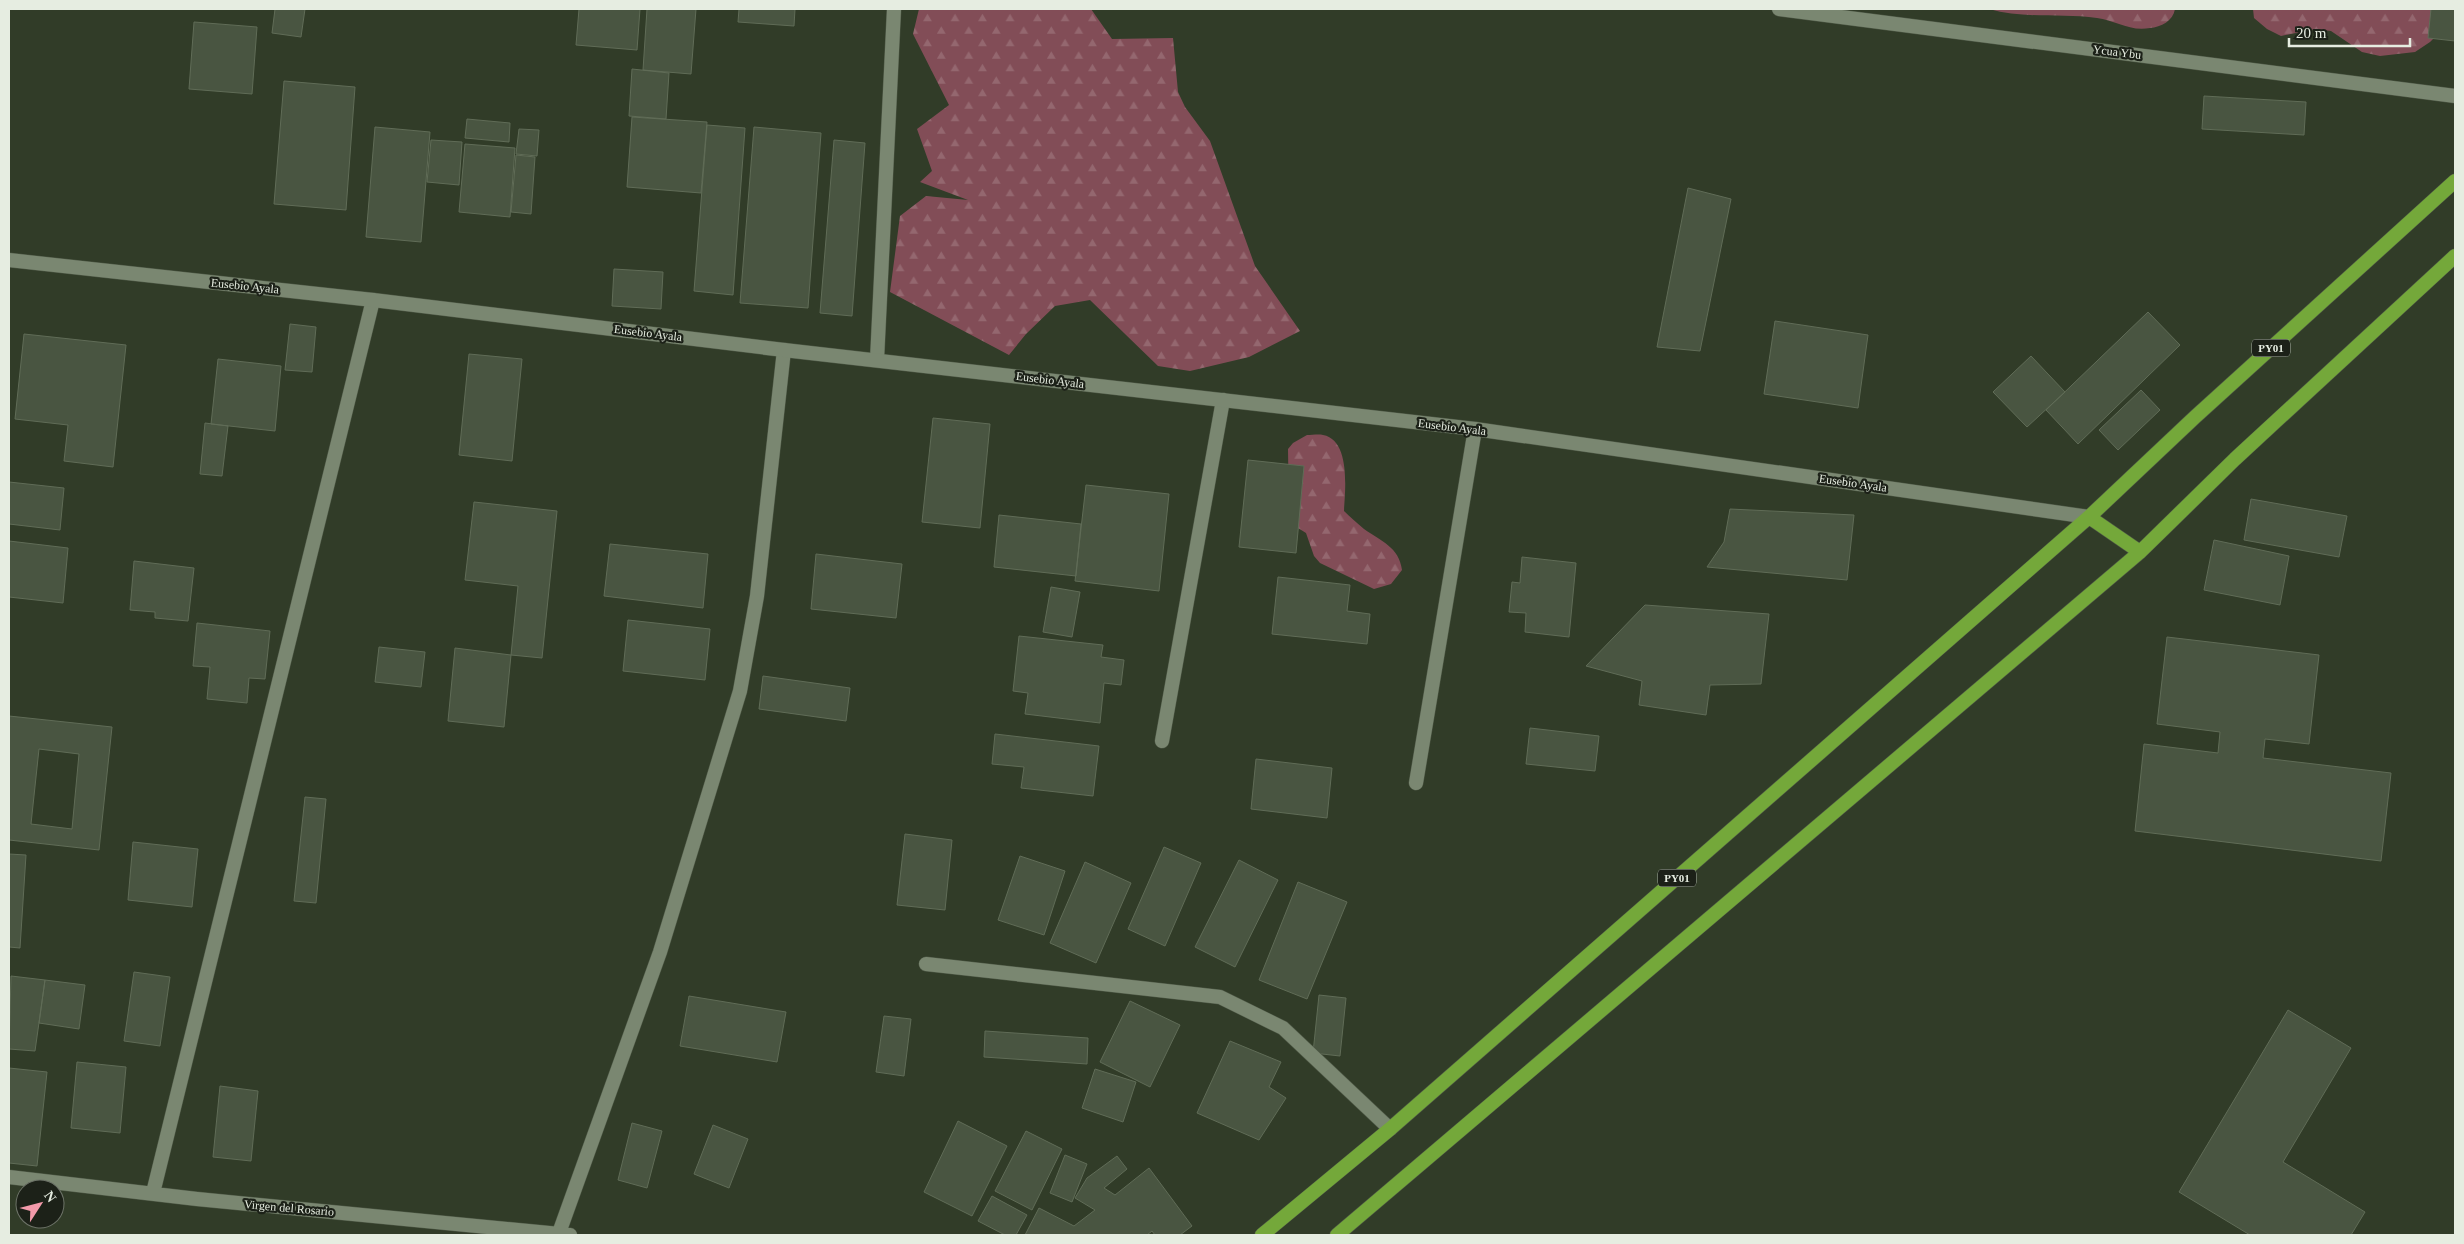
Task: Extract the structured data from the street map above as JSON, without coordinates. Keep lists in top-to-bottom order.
{
  "streets": {
    "highway": ["PY01"],
    "street": ["Ycua Ybu", "Eusebio Ayala", "Virgen del Rosario"]
  },
  "crossings": [
    ["Eusebio Ayala", "PY01"]
  ],
  "scale_bar": "20 m",
  "north": "top right"
}
